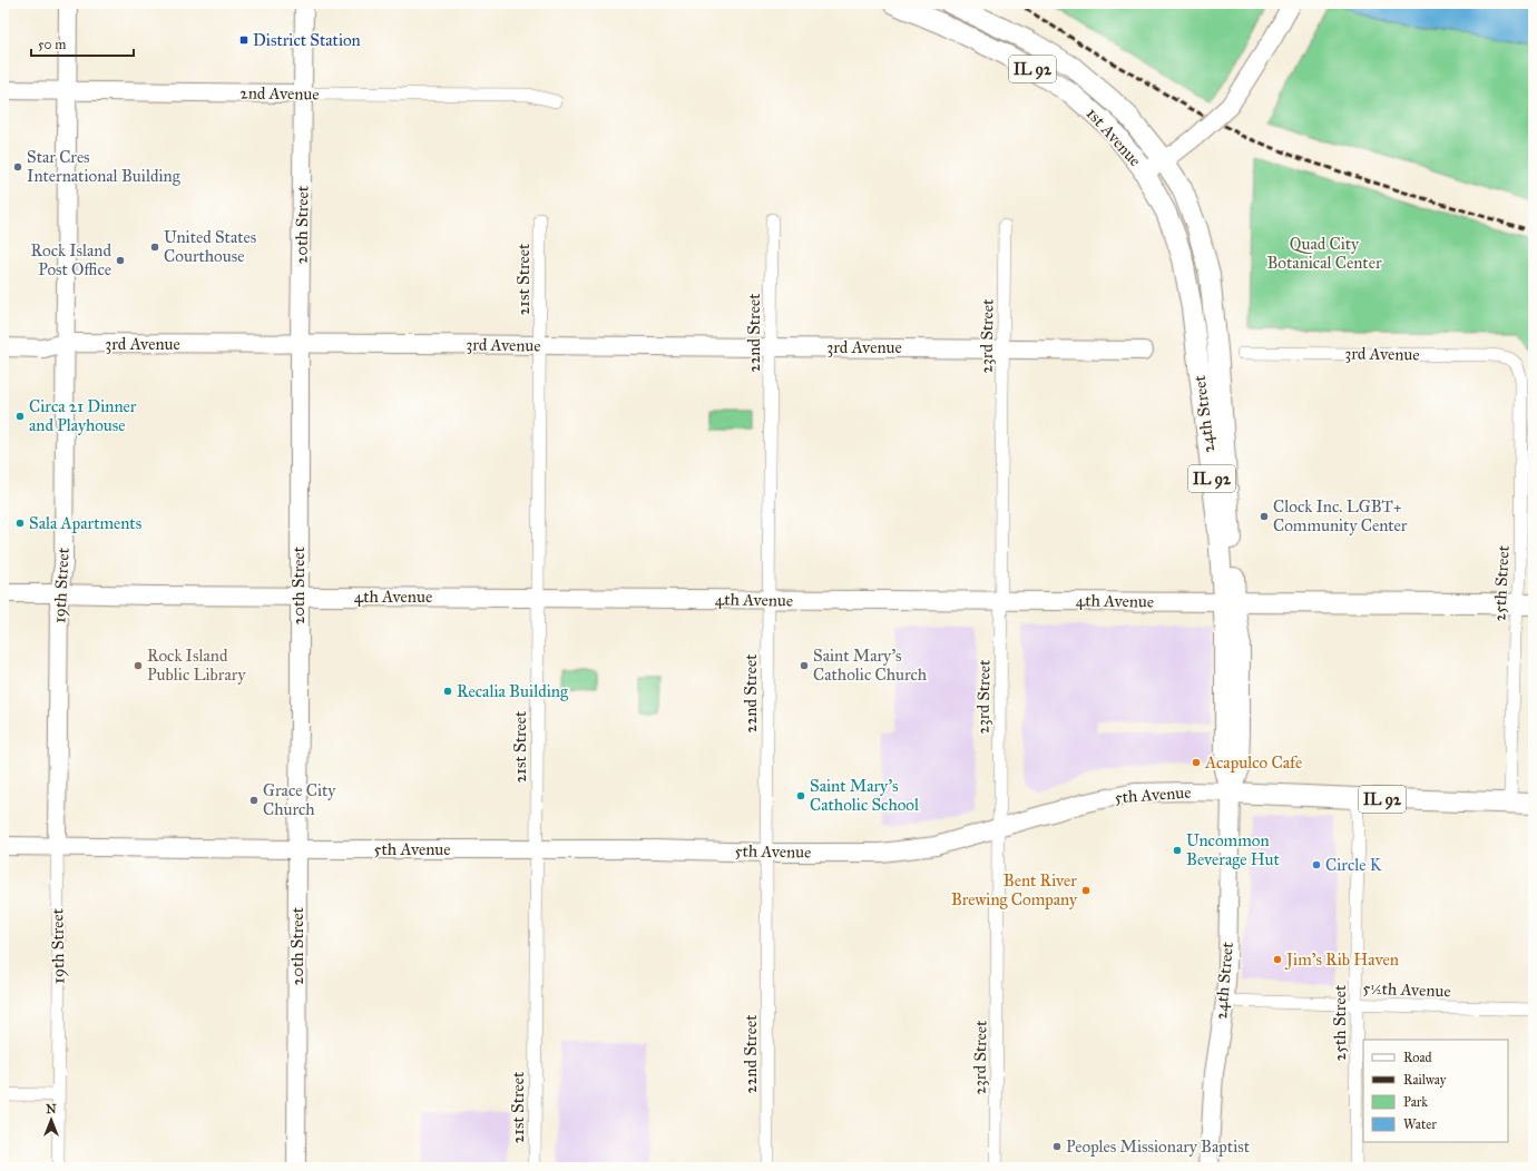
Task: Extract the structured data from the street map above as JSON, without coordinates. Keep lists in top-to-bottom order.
{
  "streets": {
    "main road": [
      "IL 92",
      "1st Avenue",
      "24th Street",
      "4th Avenue",
      "5th Avenue"
    ],
    "street": [
      "2nd Avenue",
      "20th Street",
      "21st Street",
      "22nd Street",
      "23rd Street",
      "3rd Avenue",
      "25th Street",
      "19th Street",
      "5½th Avenue"
    ]
  },
  "crossings": [
    ["2nd Avenue", "20th Street"],
    ["2nd Avenue", "19th Street"],
    ["1st Avenue", "24th Street"],
    ["20th Street", "3rd Avenue"],
    ["20th Street", "4th Avenue"],
    ["20th Street", "5th Avenue"],
    ["21st Street", "3rd Avenue"],
    ["21st Street", "4th Avenue"],
    ["21st Street", "5th Avenue"],
    ["22nd Street", "3rd Avenue"],
    ["22nd Street", "4th Avenue"],
    ["22nd Street", "5th Avenue"],
    ["23rd Street", "3rd Avenue"],
    ["23rd Street", "4th Avenue"],
    ["23rd Street", "5th Avenue"],
    ["3rd Avenue", "25th Street"],
    ["3rd Avenue", "19th Street"],
    ["24th Street", "4th Avenue"],
    ["24th Street", "5th Avenue"],
    ["24th Street", "5½th Avenue"],
    ["25th Street", "4th Avenue"],
    ["25th Street", "5th Avenue"],
    ["25th Street", "5½th Avenue"],
    ["19th Street", "4th Avenue"],
    ["19th Street", "5th Avenue"]
  ],
  "parks": ["Quad City Botanical Center"],
  "places": {
    "transit": ["District Station"],
    "other": [
      "Star Cres International Building",
      "United States Courthouse",
      "Rock Island Post Office",
      "Circa 21 Dinner and Playhouse",
      "Clock Inc. LGBT+ Community Center",
      "Sala Apartments",
      "Rock Island Public Library",
      "Saint Mary's Catholic Church",
      "Recalia Building",
      "Acapulco Cafe",
      "Saint Mary's Catholic School",
      "Grace City Church",
      "Uncommon Beverage Hut",
      "Circle K",
      "Bent River Brewing Company",
      "Jim's Rib Haven",
      "Peoples Missionary Baptist"
    ]
  },
  "legend": [
    "Road",
    "Railway",
    "Park",
    "Water"
  ],
  "scale_bar": "50 m",
  "north": "top"
}
